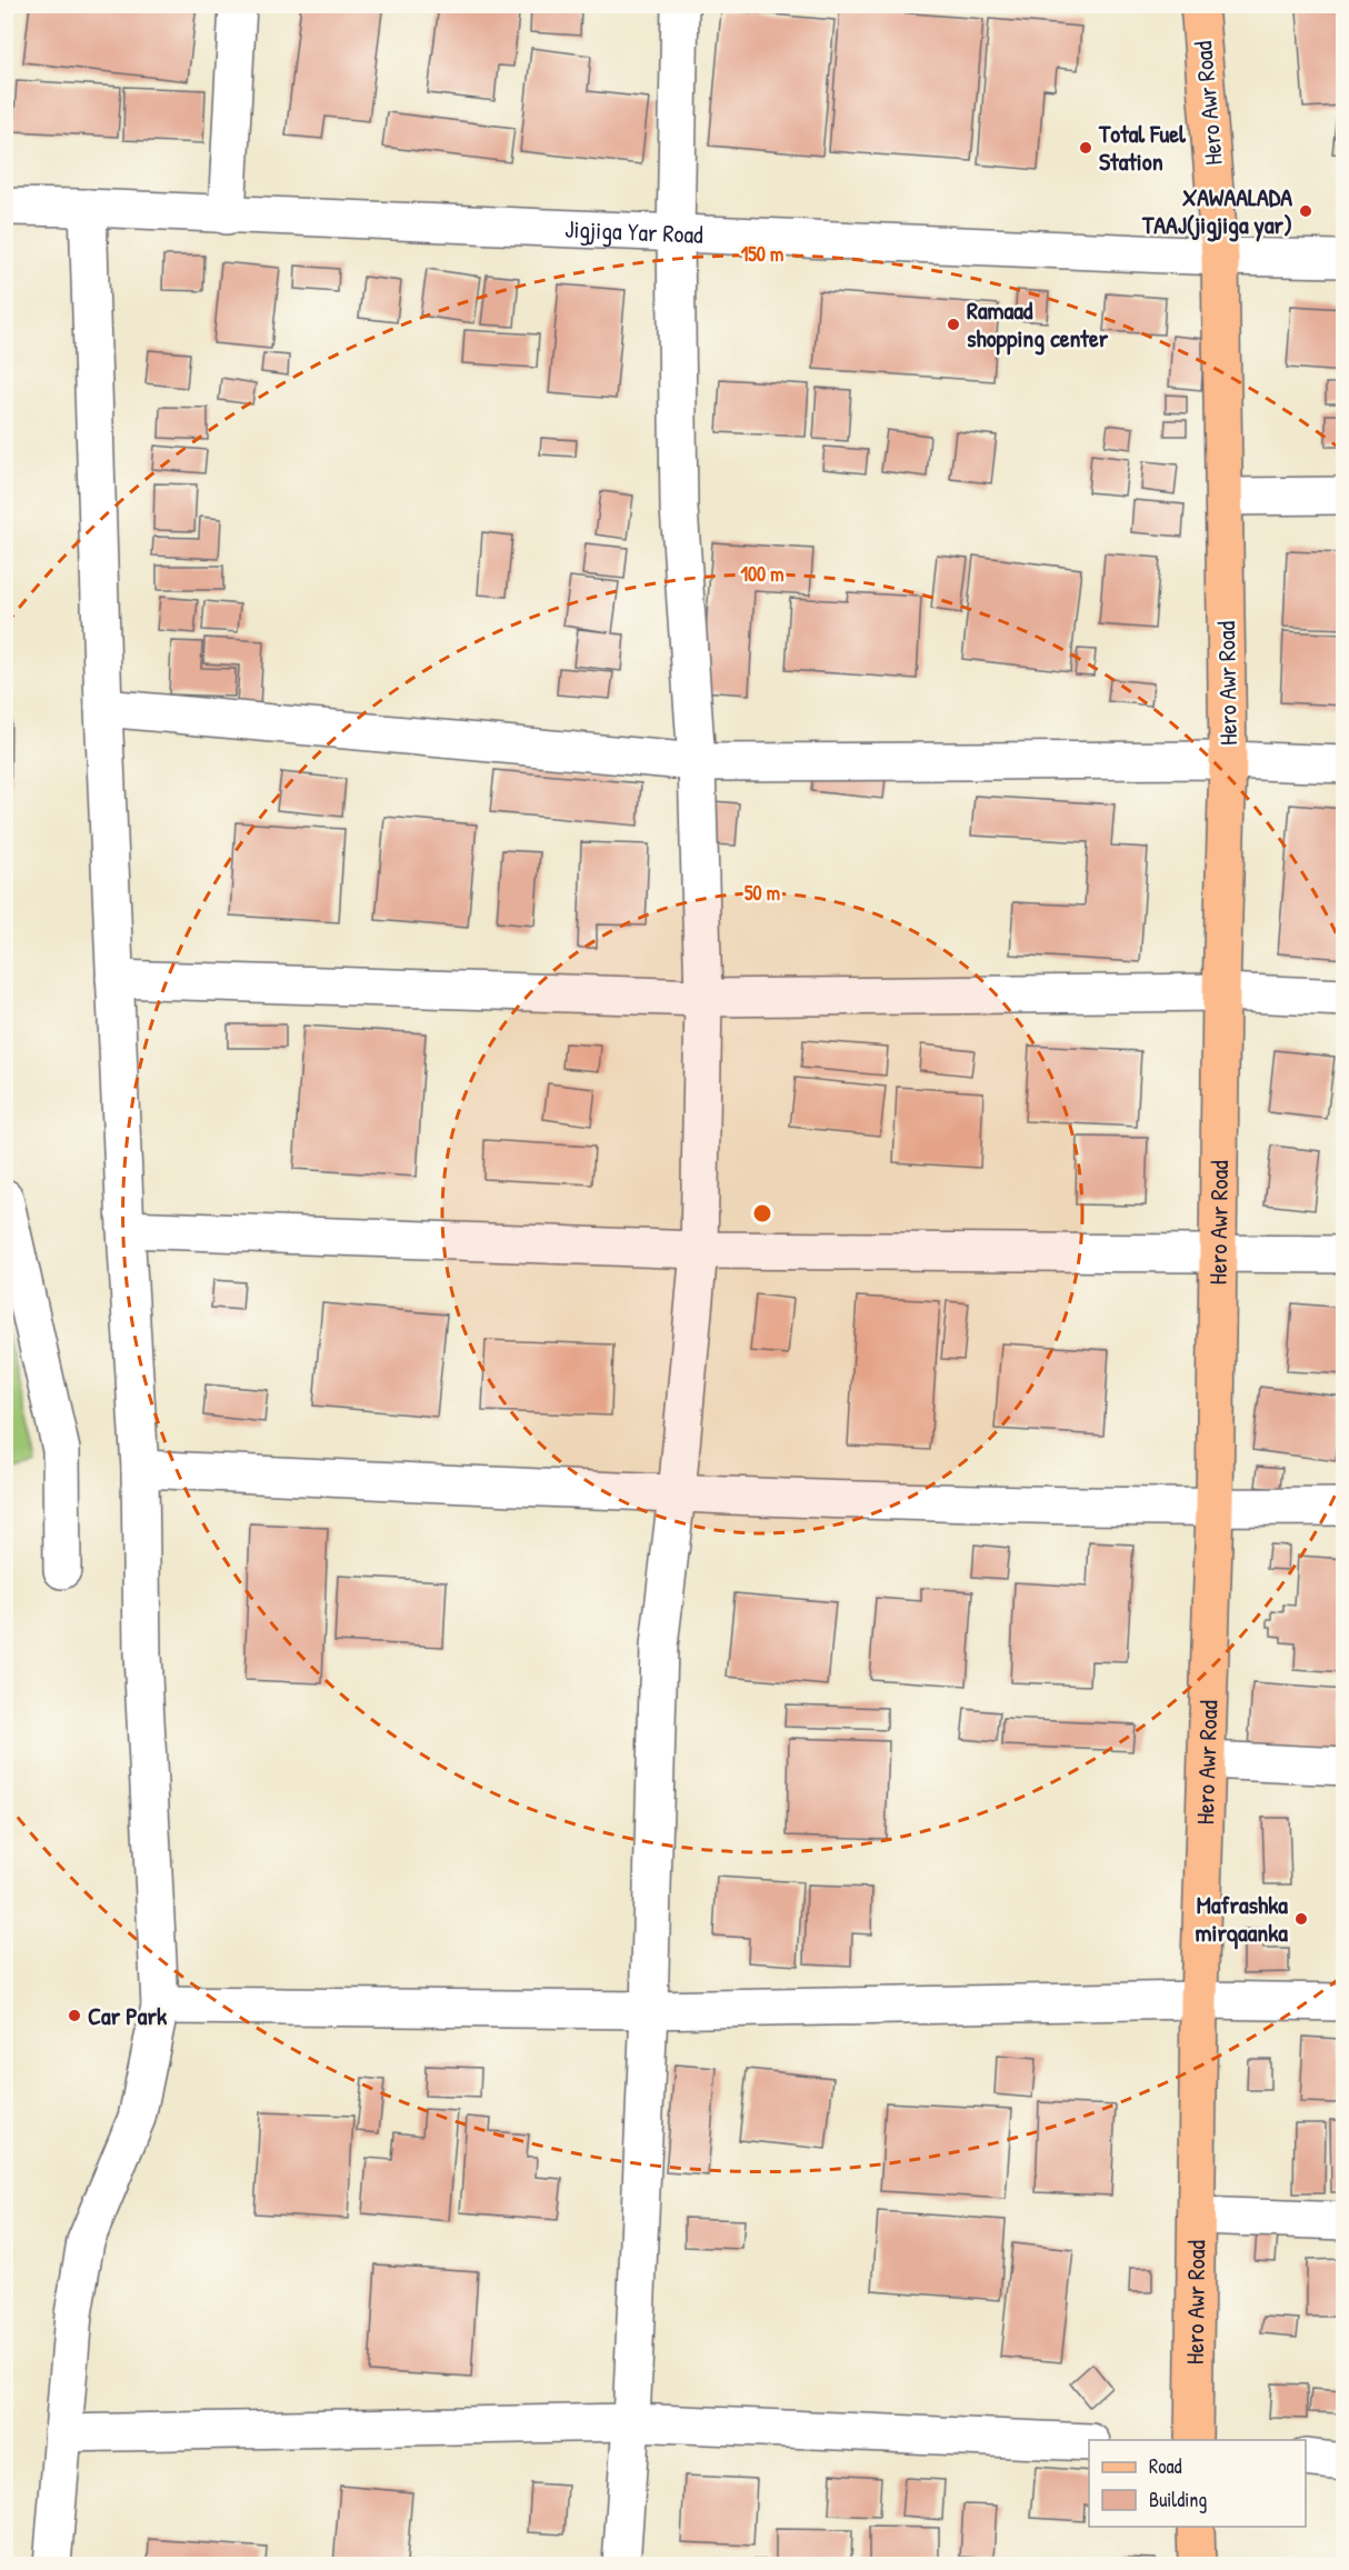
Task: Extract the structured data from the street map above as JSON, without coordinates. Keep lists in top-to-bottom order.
{
  "streets": {
    "main road": ["Hero Awr Road"],
    "street": ["Jigjiga Yar Road"]
  },
  "crossings": [
    ["Hero Awr Road", "Jigjiga Yar Road"]
  ],
  "places": [
    "Total Fuel Station",
    "XAWAALADA TAAJ(jigjiga yar)",
    "Ramaad shopping center",
    "Mafrashka mirqaanka",
    "Car Park"
  ],
  "legend": ["Road", "Building"],
  "rings": ["150 m", "100 m", "50 m"]
}
